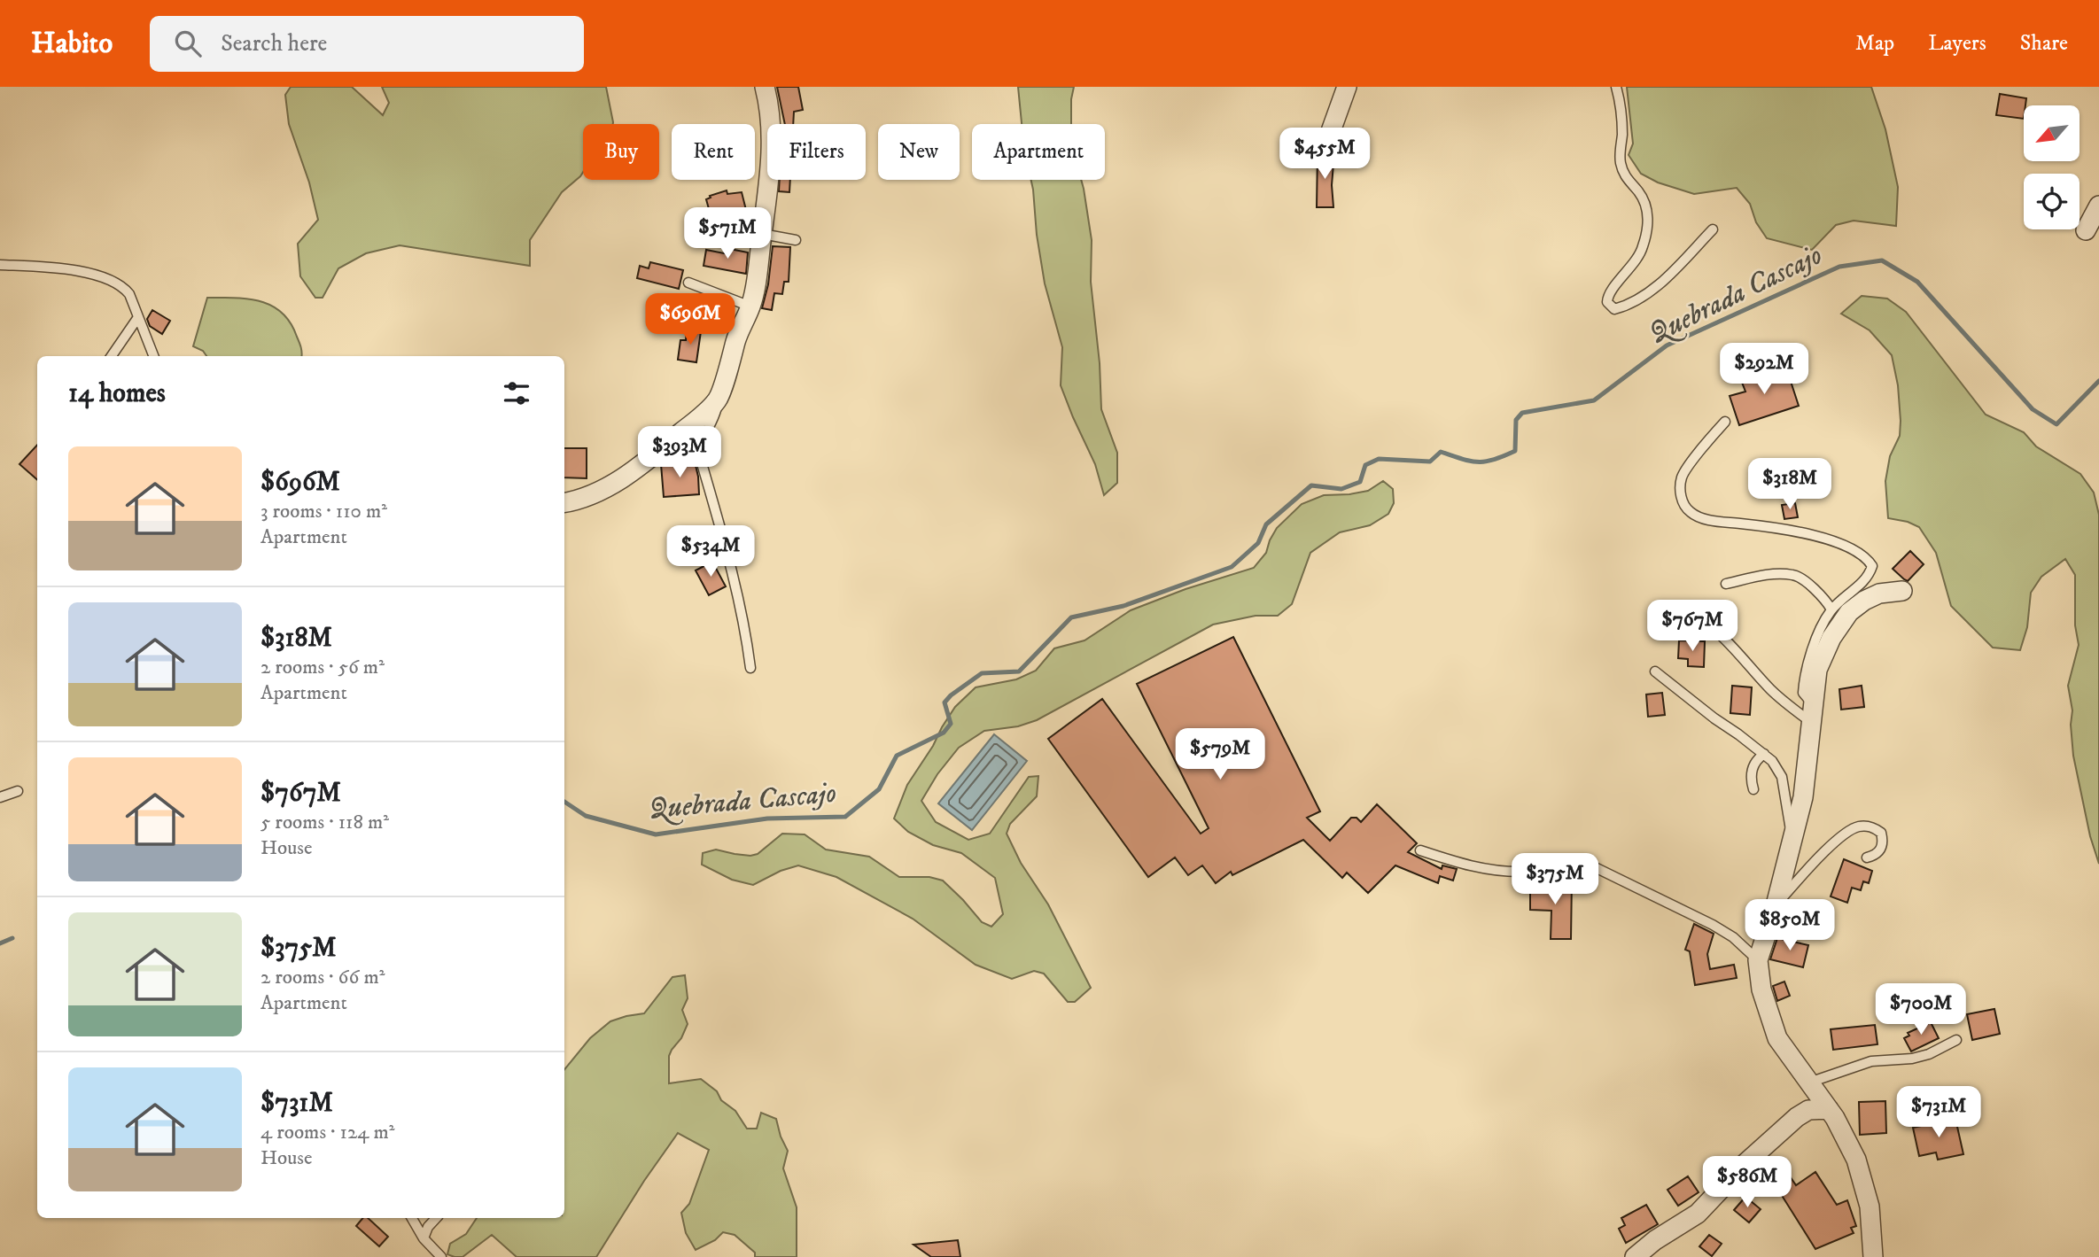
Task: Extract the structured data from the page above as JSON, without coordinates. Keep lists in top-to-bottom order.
{
  "water": ["Quebrada Cascajo"],
  "north": "bottom left",
  "page": {
    "header": "Habito",
    "search": "Search here",
    "nav": ["Map", "Layers", "Share"],
    "chip": [
      "Buy",
      "Rent",
      "Filters",
      "New",
      "Apartment"
    ],
    "price": [
      "$455M",
      "$571M",
      "$696M",
      "$292M",
      "$393M",
      "$318M",
      "$534M",
      "$767M",
      "$579M",
      "$375M",
      "$850M",
      "$700M",
      "$731M",
      "$586M"
    ],
    "heading": "14 homes",
    "list": [
      {
        "name": "$696M",
        "note": "3 rooms · 110 m² · Apartment"
      },
      {
        "name": "$318M",
        "note": "2 rooms · 56 m² · Apartment"
      },
      {
        "name": "$767M",
        "note": "5 rooms · 118 m² · House"
      },
      {
        "name": "$375M",
        "note": "2 rooms · 66 m² · Apartment"
      },
      {
        "name": "$731M",
        "note": "4 rooms · 124 m² · House"
      }
    ]
  }
}
